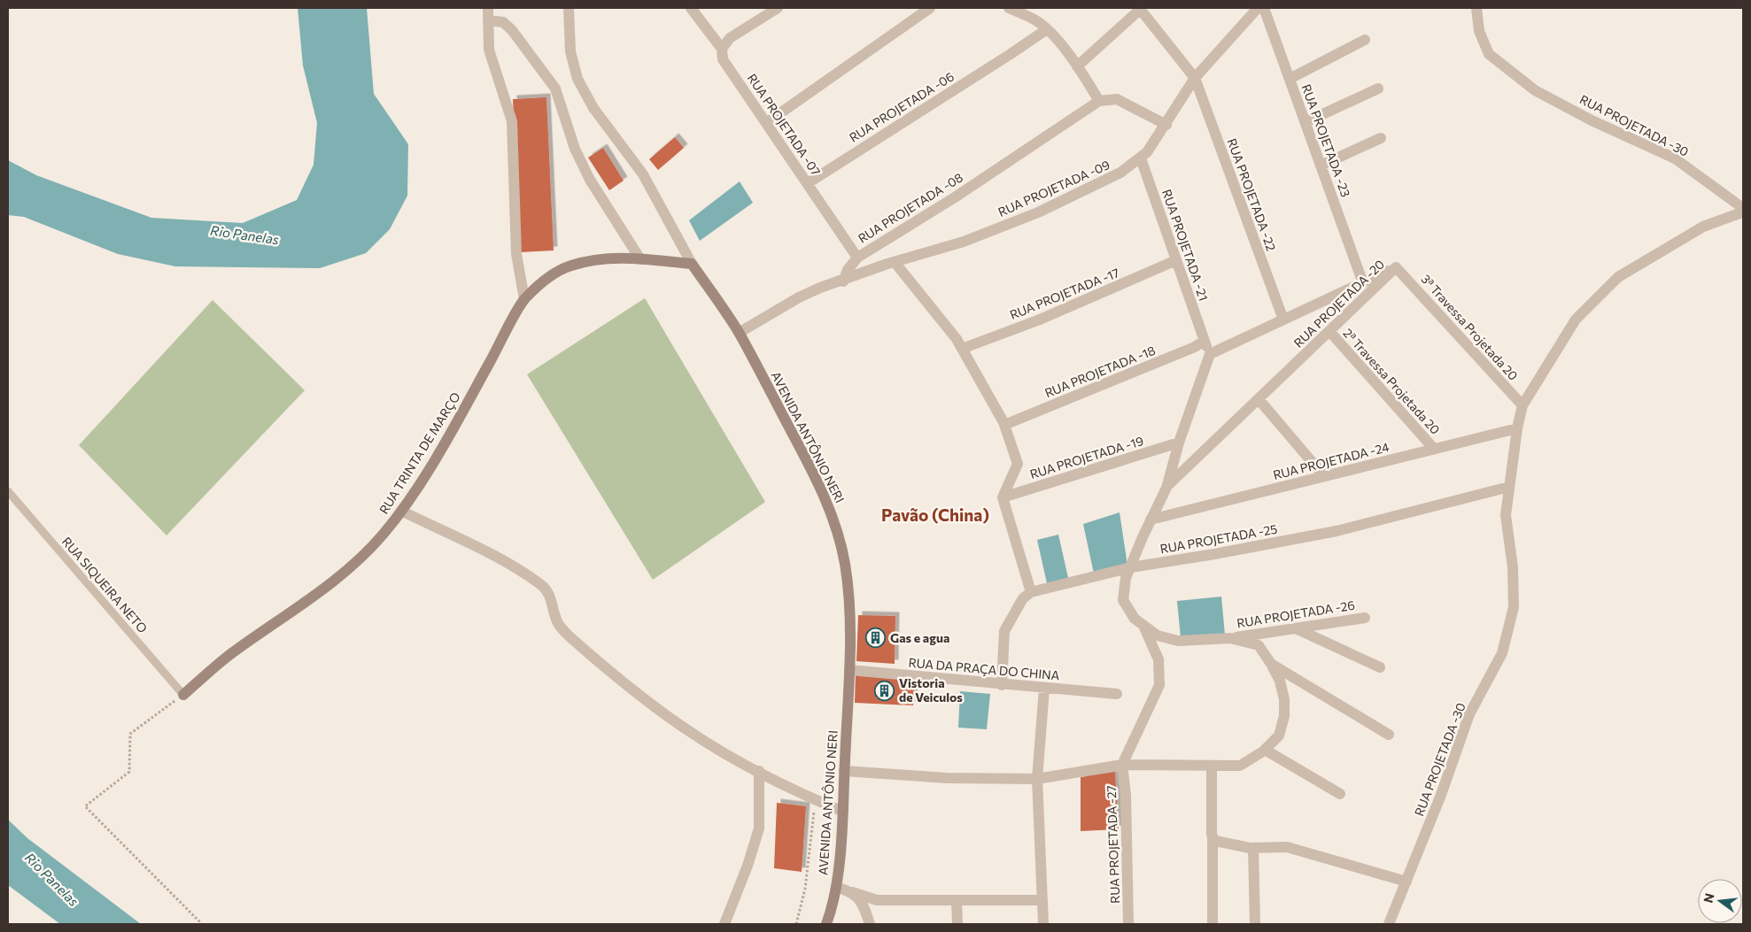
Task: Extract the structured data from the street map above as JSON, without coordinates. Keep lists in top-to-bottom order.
{
  "streets": {
    "street": [
      "RUA PROJETADA -06",
      "RUA PROJETADA -07",
      "RUA PROJETADA -30",
      "RUA PROJETADA -23",
      "RUA PROJETADA -09",
      "RUA PROJETADA -22",
      "RUA PROJETADA -08",
      "RUA PROJETADA -21",
      "RUA PROJETADA -17",
      "RUA PROJETADA -20",
      "3ª Travessa Projetada 20",
      "RUA PROJETADA -18",
      "2ª Travessa Projetada 20",
      "AVENIDA ANTÔNIO NERI",
      "RUA TRINTA DE MARÇO",
      "RUA PROJETADA -19",
      "RUA PROJETADA -24",
      "RUA PROJETADA -25",
      "RUA PROJETADA -26",
      "RUA DA PRAÇA DO CHINA",
      "RUA PROJETADA -27"
    ],
    "lane": ["RUA SIQUEIRA NETO"]
  },
  "crossings": [
    ["RUA PROJETADA -06", "RUA PROJETADA -07"],
    ["RUA PROJETADA -07", "RUA PROJETADA -08"],
    ["RUA PROJETADA -30", "3ª Travessa Projetada 20"],
    ["RUA PROJETADA -30", "RUA PROJETADA -24"],
    ["RUA PROJETADA -30", "RUA PROJETADA -25"],
    ["RUA PROJETADA -23", "RUA PROJETADA -20"],
    ["RUA PROJETADA -09", "RUA PROJETADA -22"],
    ["RUA PROJETADA -09", "RUA PROJETADA -08"],
    ["RUA PROJETADA -09", "RUA PROJETADA -21"],
    ["RUA PROJETADA -22", "RUA PROJETADA -20"],
    ["RUA PROJETADA -21", "RUA PROJETADA -17"],
    ["RUA PROJETADA -21", "RUA PROJETADA -20"],
    ["RUA PROJETADA -21", "RUA PROJETADA -18"],
    ["RUA PROJETADA -20", "3ª Travessa Projetada 20"],
    ["RUA PROJETADA -20", "2ª Travessa Projetada 20"],
    ["RUA PROJETADA -20", "RUA PROJETADA -24"],
    ["RUA PROJETADA -20", "RUA PROJETADA -25"],
    ["RUA PROJETADA -20", "RUA PROJETADA -26"],
    ["2ª Travessa Projetada 20", "RUA PROJETADA -24"],
    ["AVENIDA ANTÔNIO NERI", "RUA DA PRAÇA DO CHINA"],
    ["RUA TRINTA DE MARÇO", "RUA SIQUEIRA NETO"]
  ],
  "districts": ["Pavão (China)"],
  "water": ["Rio Panelas"],
  "places": {
    "building": ["Gas e agua", "Vistoria de Veiculos"]
  },
  "north": "left"
}
